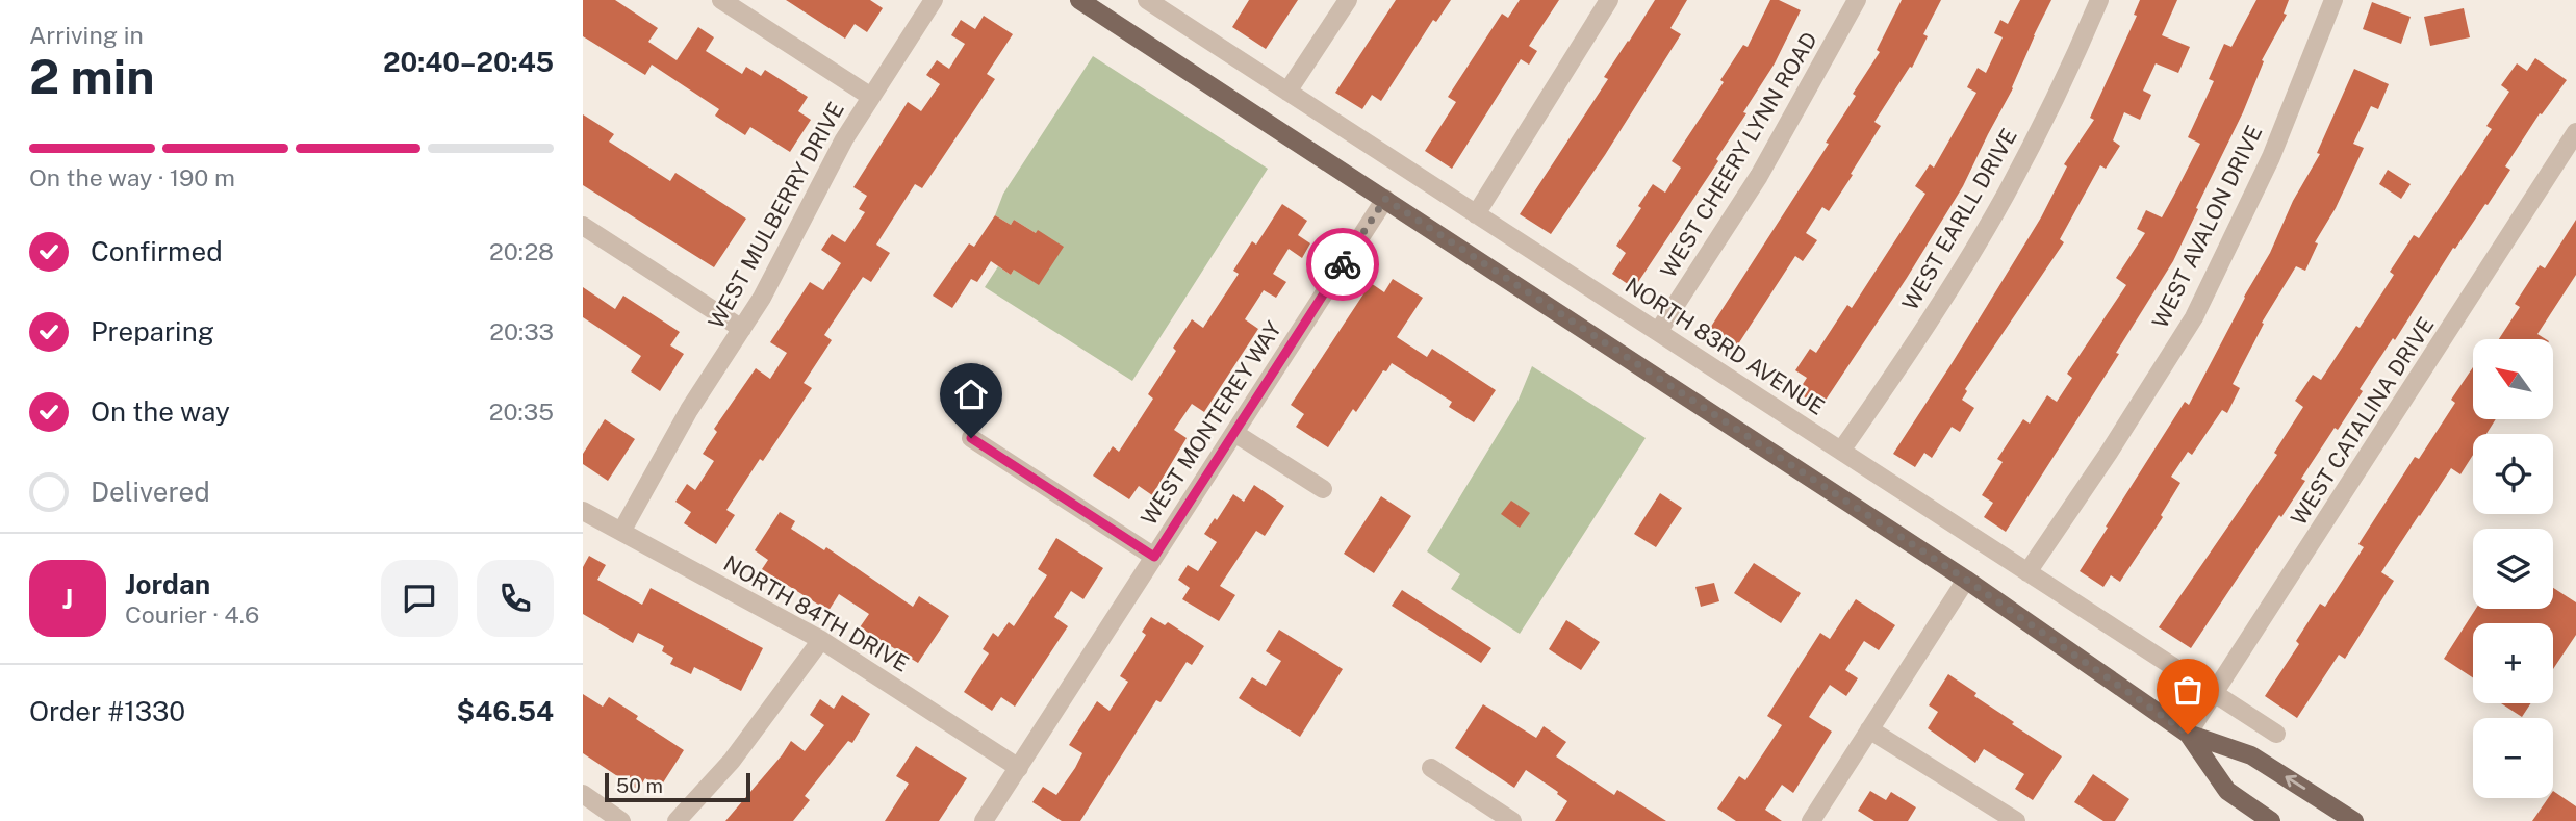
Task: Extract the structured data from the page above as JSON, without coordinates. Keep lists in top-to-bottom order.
{
  "streets": {
    "street": [
      "WEST CHEERY LYNN ROAD",
      "WEST MULBERRY DRIVE",
      "WEST EARLL DRIVE",
      "WEST AVALON DRIVE",
      "NORTH 83RD AVENUE",
      "WEST CATALINA DRIVE",
      "WEST MONTEREY WAY",
      "NORTH 84TH DRIVE"
    ]
  },
  "crossings": [
    ["WEST CHEERY LYNN ROAD", "NORTH 83RD AVENUE"],
    ["WEST MULBERRY DRIVE", "NORTH 84TH DRIVE"],
    ["WEST EARLL DRIVE", "NORTH 83RD AVENUE"],
    ["WEST AVALON DRIVE", "NORTH 83RD AVENUE"],
    ["NORTH 83RD AVENUE", "WEST CATALINA DRIVE"],
    ["WEST MONTEREY WAY", "NORTH 84TH DRIVE"]
  ],
  "scale_bar": "50 m",
  "north": "top left",
  "page": {
    "heading": ["2 min", "Arriving in", "20:40–20:45"],
    "panel": [
      "Jordan",
      "Courier · 4.6",
      "Order #1330",
      "$46.54"
    ],
    "bar": "On the way · 190 m",
    "list": [
      ["Confirmed", "20:28"],
      ["Preparing", "20:33"],
      ["On the way", "20:35"],
      "Delivered"
    ],
    "map_buttons": ["+", "−"],
    "round": "J",
    "scale": "50 m"
  }
}
